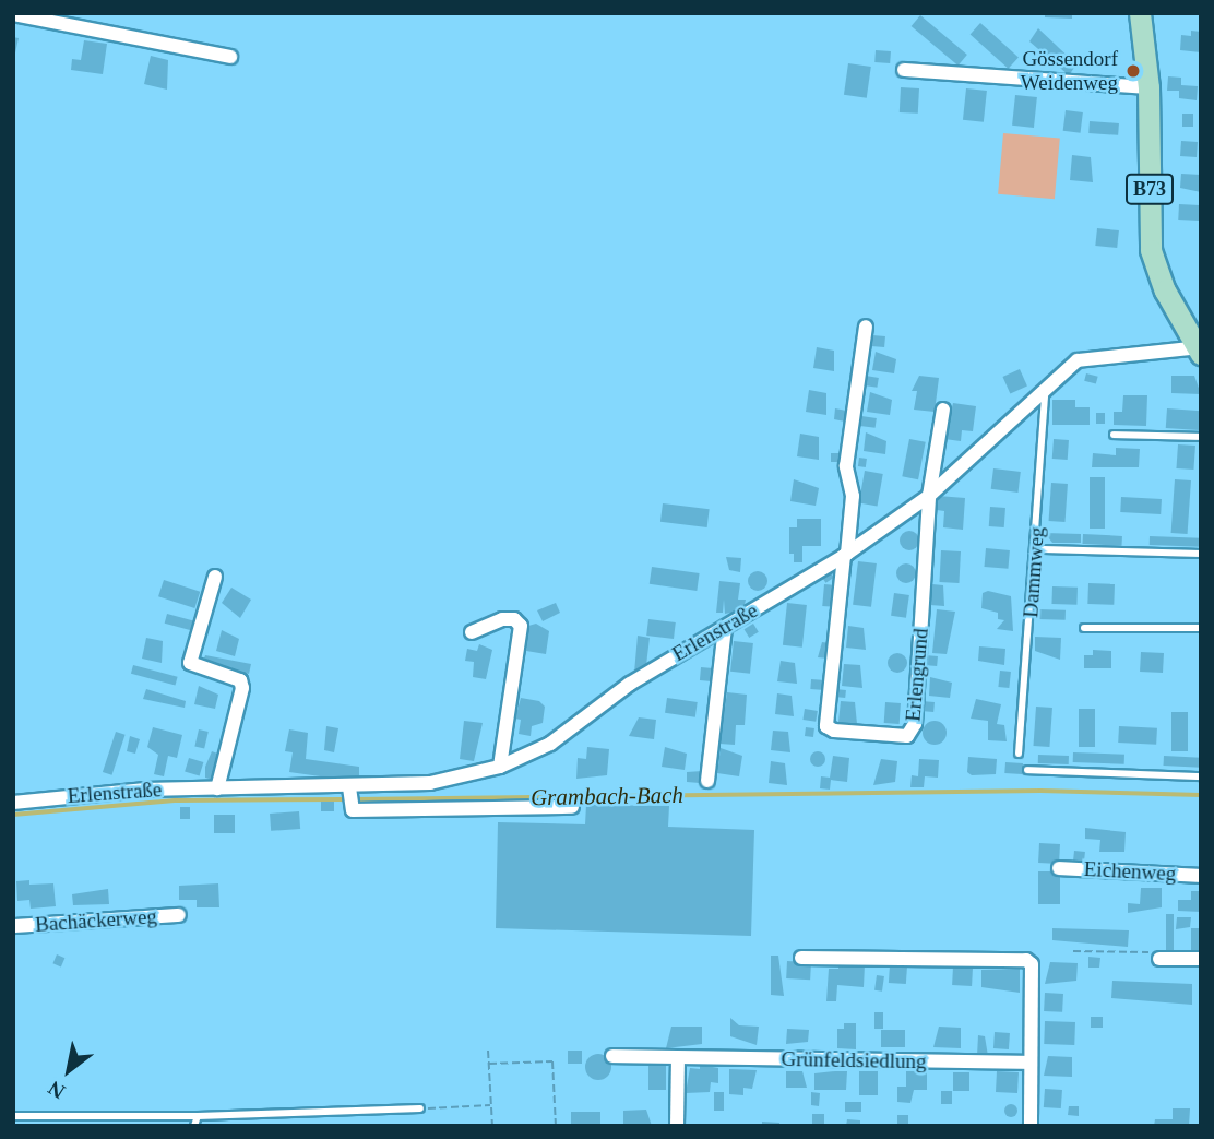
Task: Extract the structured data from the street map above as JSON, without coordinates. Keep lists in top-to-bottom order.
{
  "streets": {
    "main road": ["B73"],
    "street": [
      "Erlenstraße",
      "Erlengrund",
      "Eichenweg",
      "Bachäckerweg",
      "Grünfeldsiedlung"
    ],
    "lane": ["Dammweg"]
  },
  "crossings": [
    ["B73", "Erlenstraße"],
    ["Dammweg", "Erlenstraße"],
    ["Erlenstraße", "Erlengrund"]
  ],
  "water": ["Grambach-Bach"],
  "places": ["Gössendorf Weidenweg"],
  "north": "bottom left"
}
